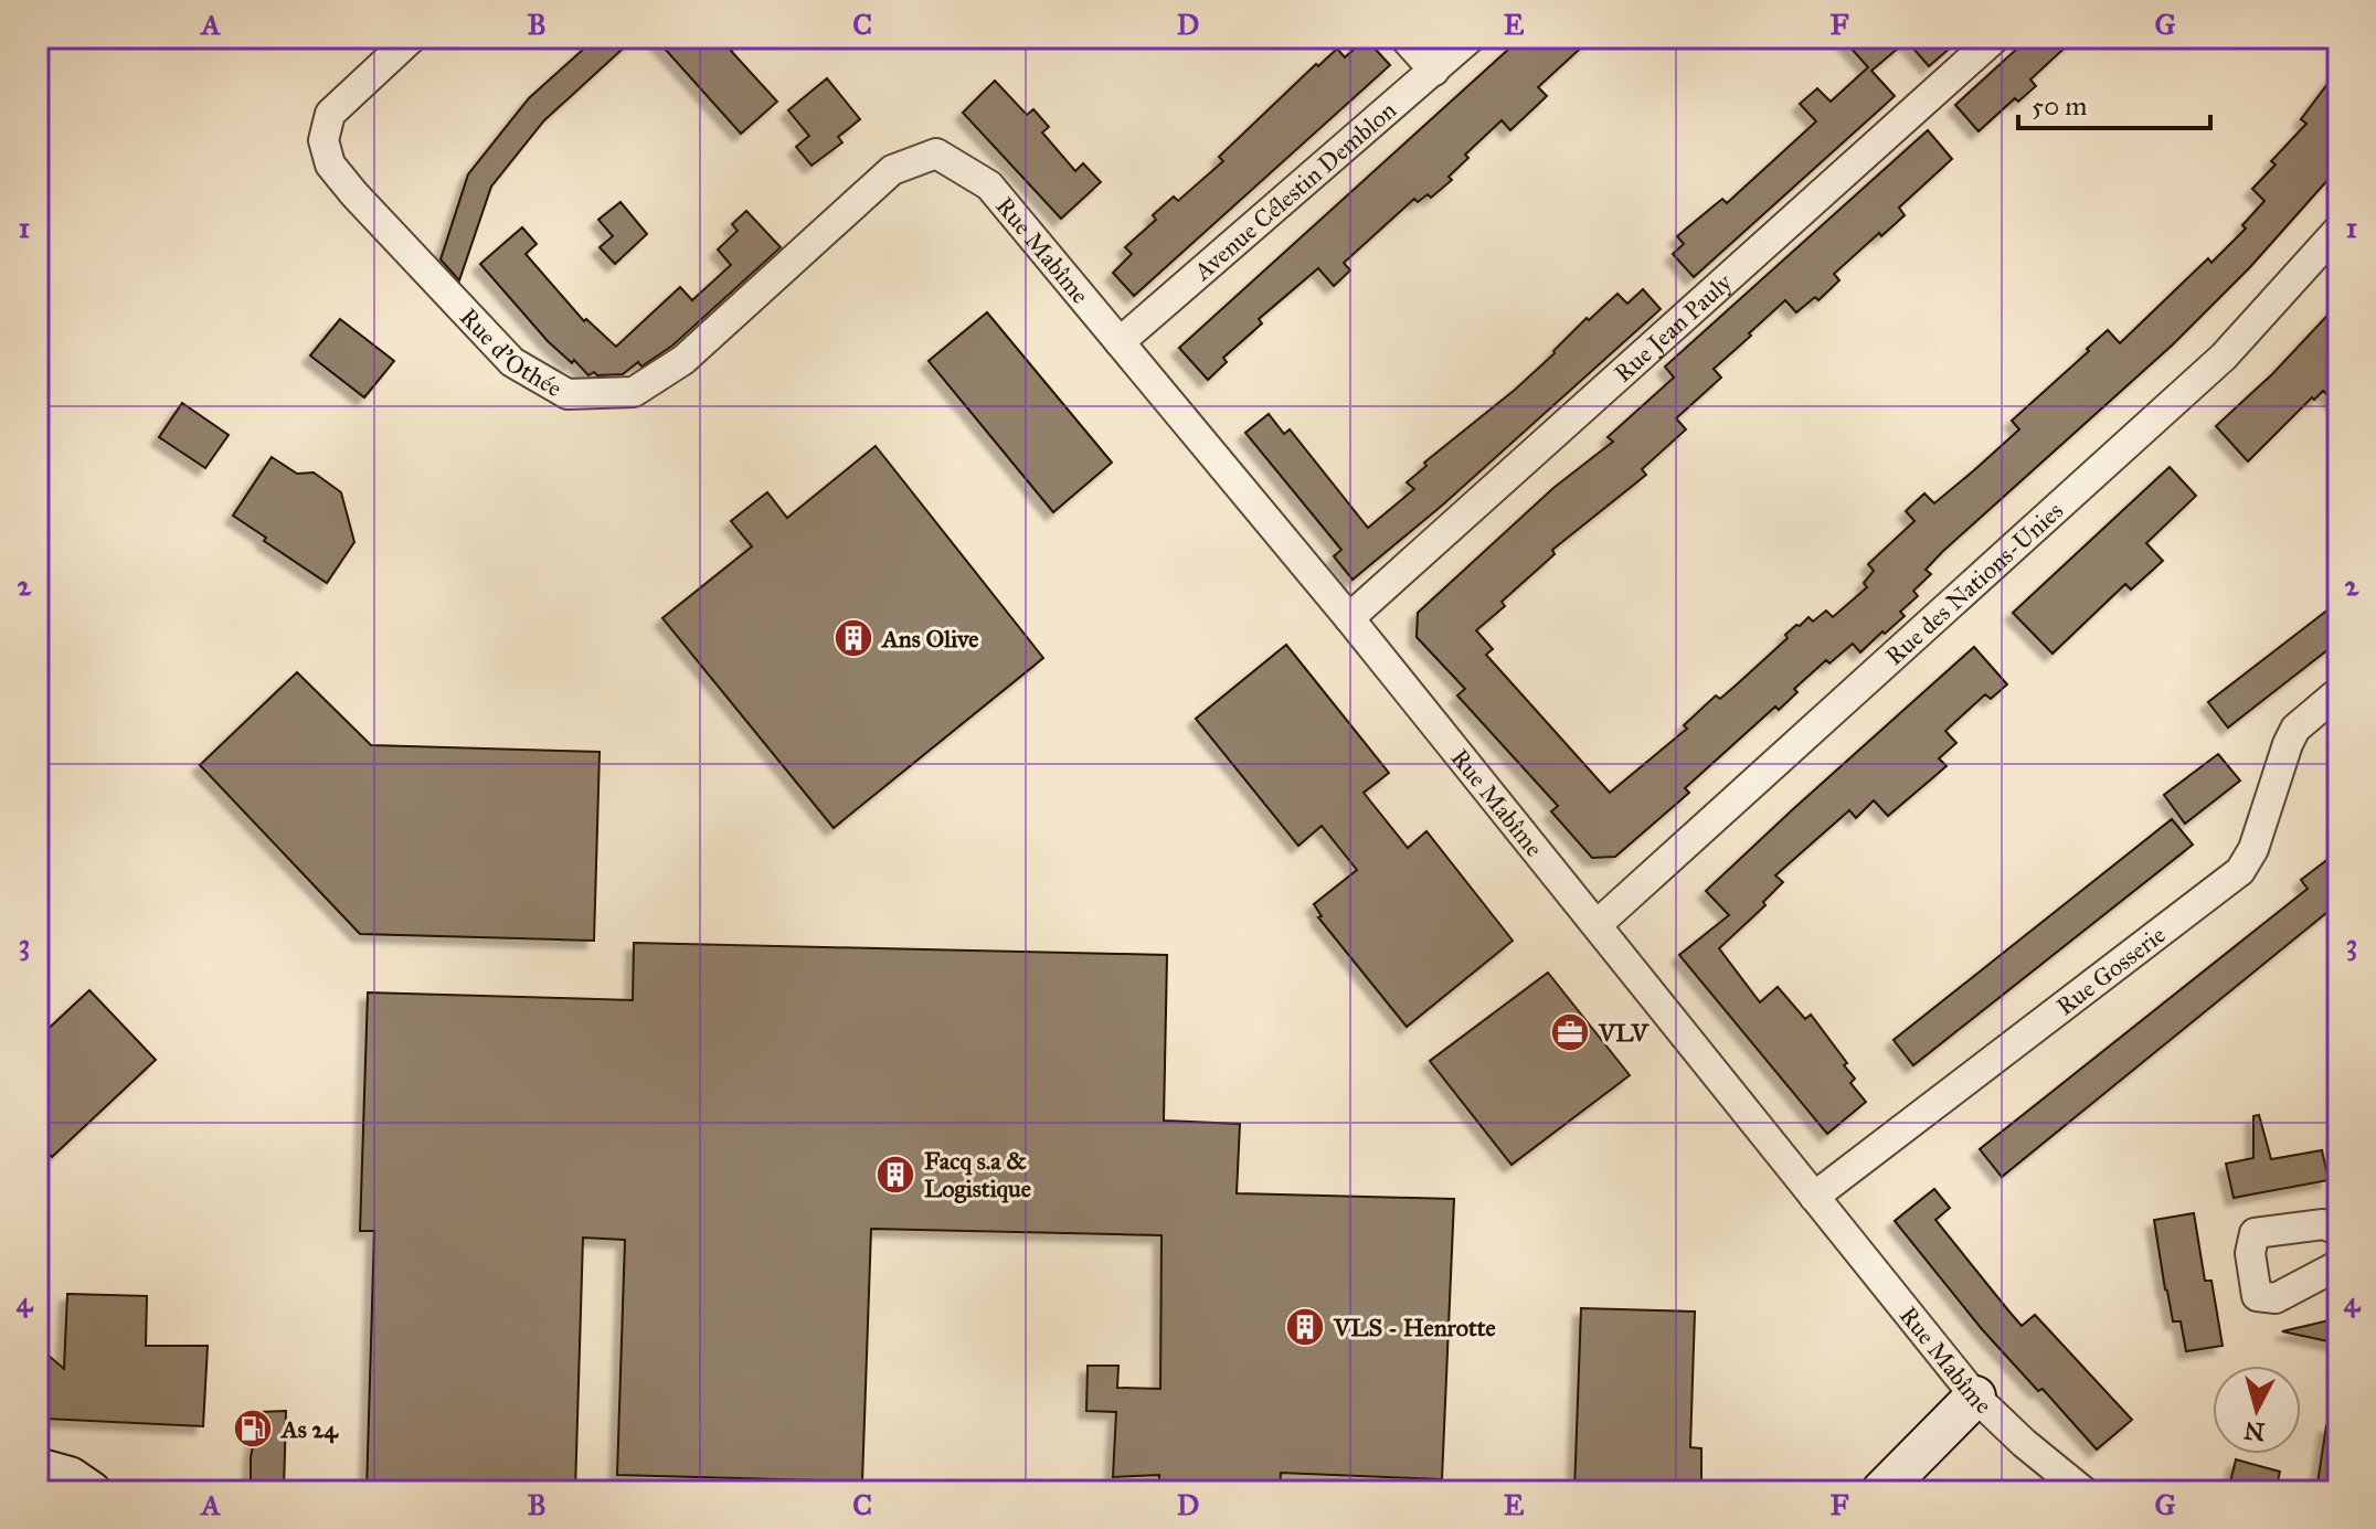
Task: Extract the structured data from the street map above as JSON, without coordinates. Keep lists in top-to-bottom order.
{
  "streets": {
    "street": [
      "Avenue Célestin Demblon",
      "Rue Mabîme",
      "Rue Jean Pauly",
      "Rue d'Othée",
      "Rue des Nations-Unies",
      "Rue Gosserie"
    ]
  },
  "crossings": [
    ["Avenue Célestin Demblon", "Rue Mabîme"],
    ["Rue Mabîme", "Rue Jean Pauly"],
    ["Rue Mabîme", "Rue d'Othée"],
    ["Rue Mabîme", "Rue des Nations-Unies"],
    ["Rue Mabîme", "Rue Gosserie"]
  ],
  "places": {
    "building": ["Ans Olive", "Facq s.a & Logistique", "VLS - Henrotte"],
    "office": ["VLV"],
    "fuel station": ["As 24"]
  },
  "scale_bar": "50 m",
  "north": "bottom",
  "grid": {
    "columns": [
      "A",
      "B",
      "C",
      "D",
      "E",
      "F",
      "G"
    ],
    "rows": [
      "1",
      "2",
      "3",
      "4"
    ]
  }
}
